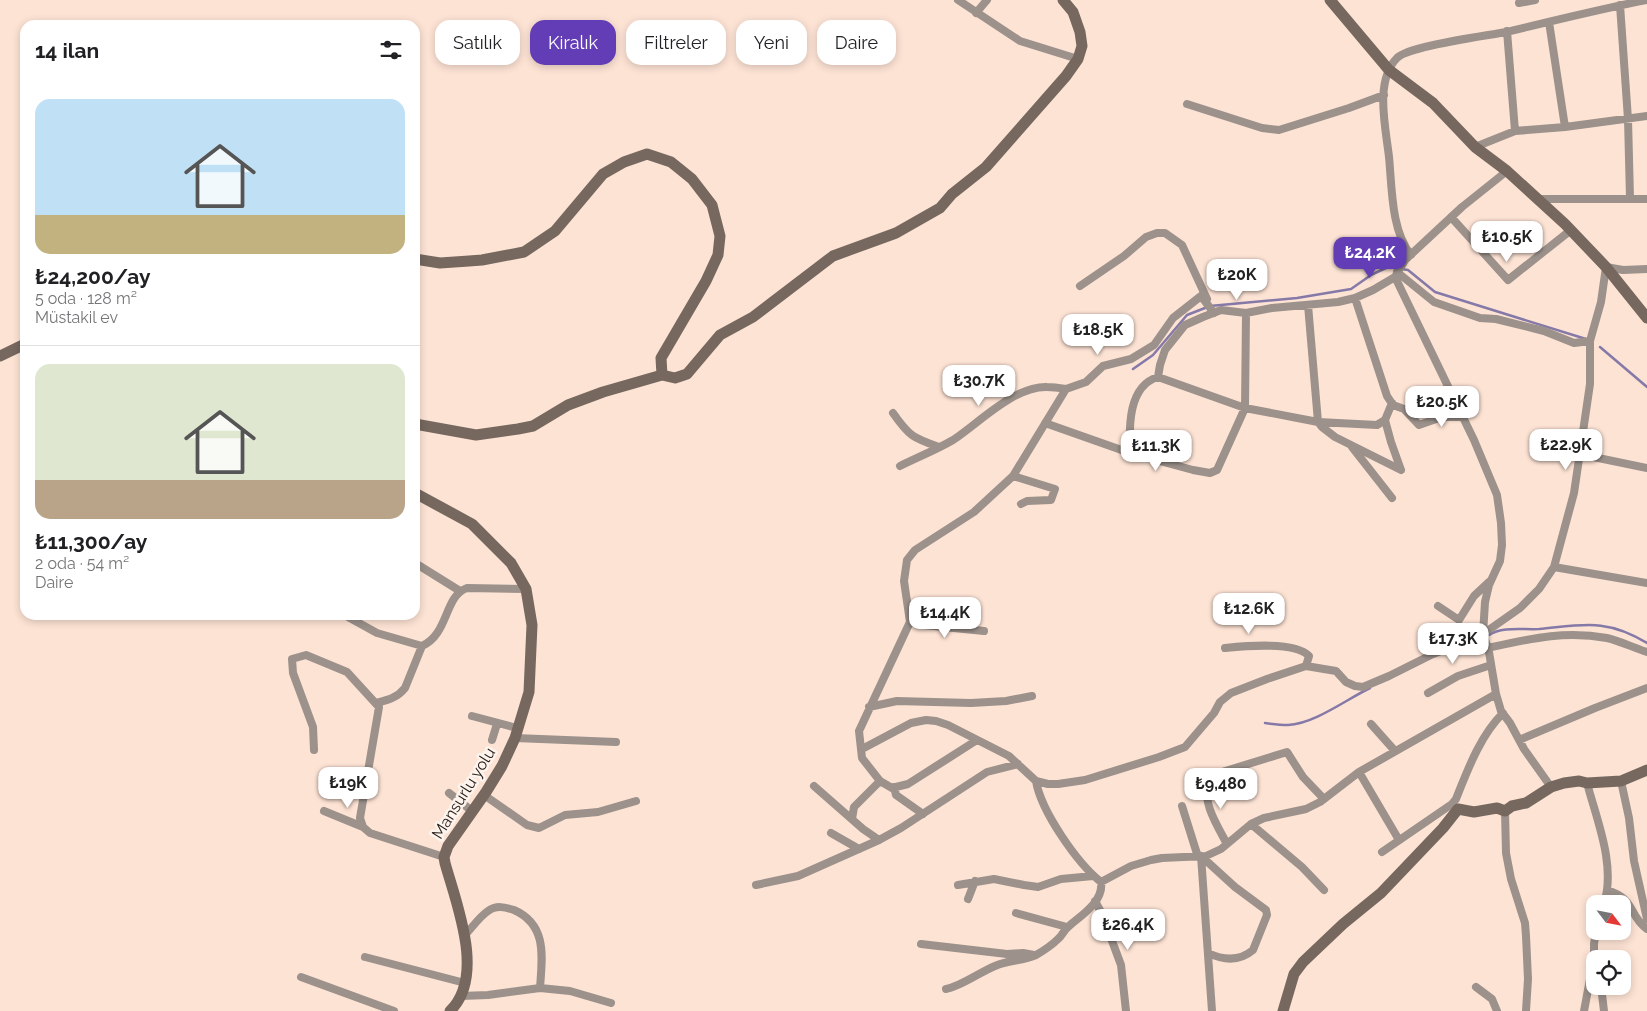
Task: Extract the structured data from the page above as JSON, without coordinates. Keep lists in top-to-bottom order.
{
  "streets": {
    "street": ["Mansurlu yolu"]
  },
  "north": "bottom right",
  "page": {
    "chip": [
      "Satılık",
      "Kiralık",
      "Filtreler",
      "Yeni",
      "Daire"
    ],
    "heading": "14 ilan",
    "list": [
      {
        "name": "₺24,200/ay",
        "note": "5 oda · 128 m² · Müstakil ev"
      },
      {
        "name": "₺11,300/ay",
        "note": "2 oda · 54 m² · Daire"
      }
    ],
    "price": [
      "₺10.5K",
      "₺24.2K",
      "₺20K",
      "₺18.5K",
      "₺30.7K",
      "₺20.5K",
      "₺22.9K",
      "₺11.3K",
      "₺12.6K",
      "₺14.4K",
      "₺17.3K",
      "₺19K",
      "₺9,480",
      "₺26.4K"
    ]
  }
}
